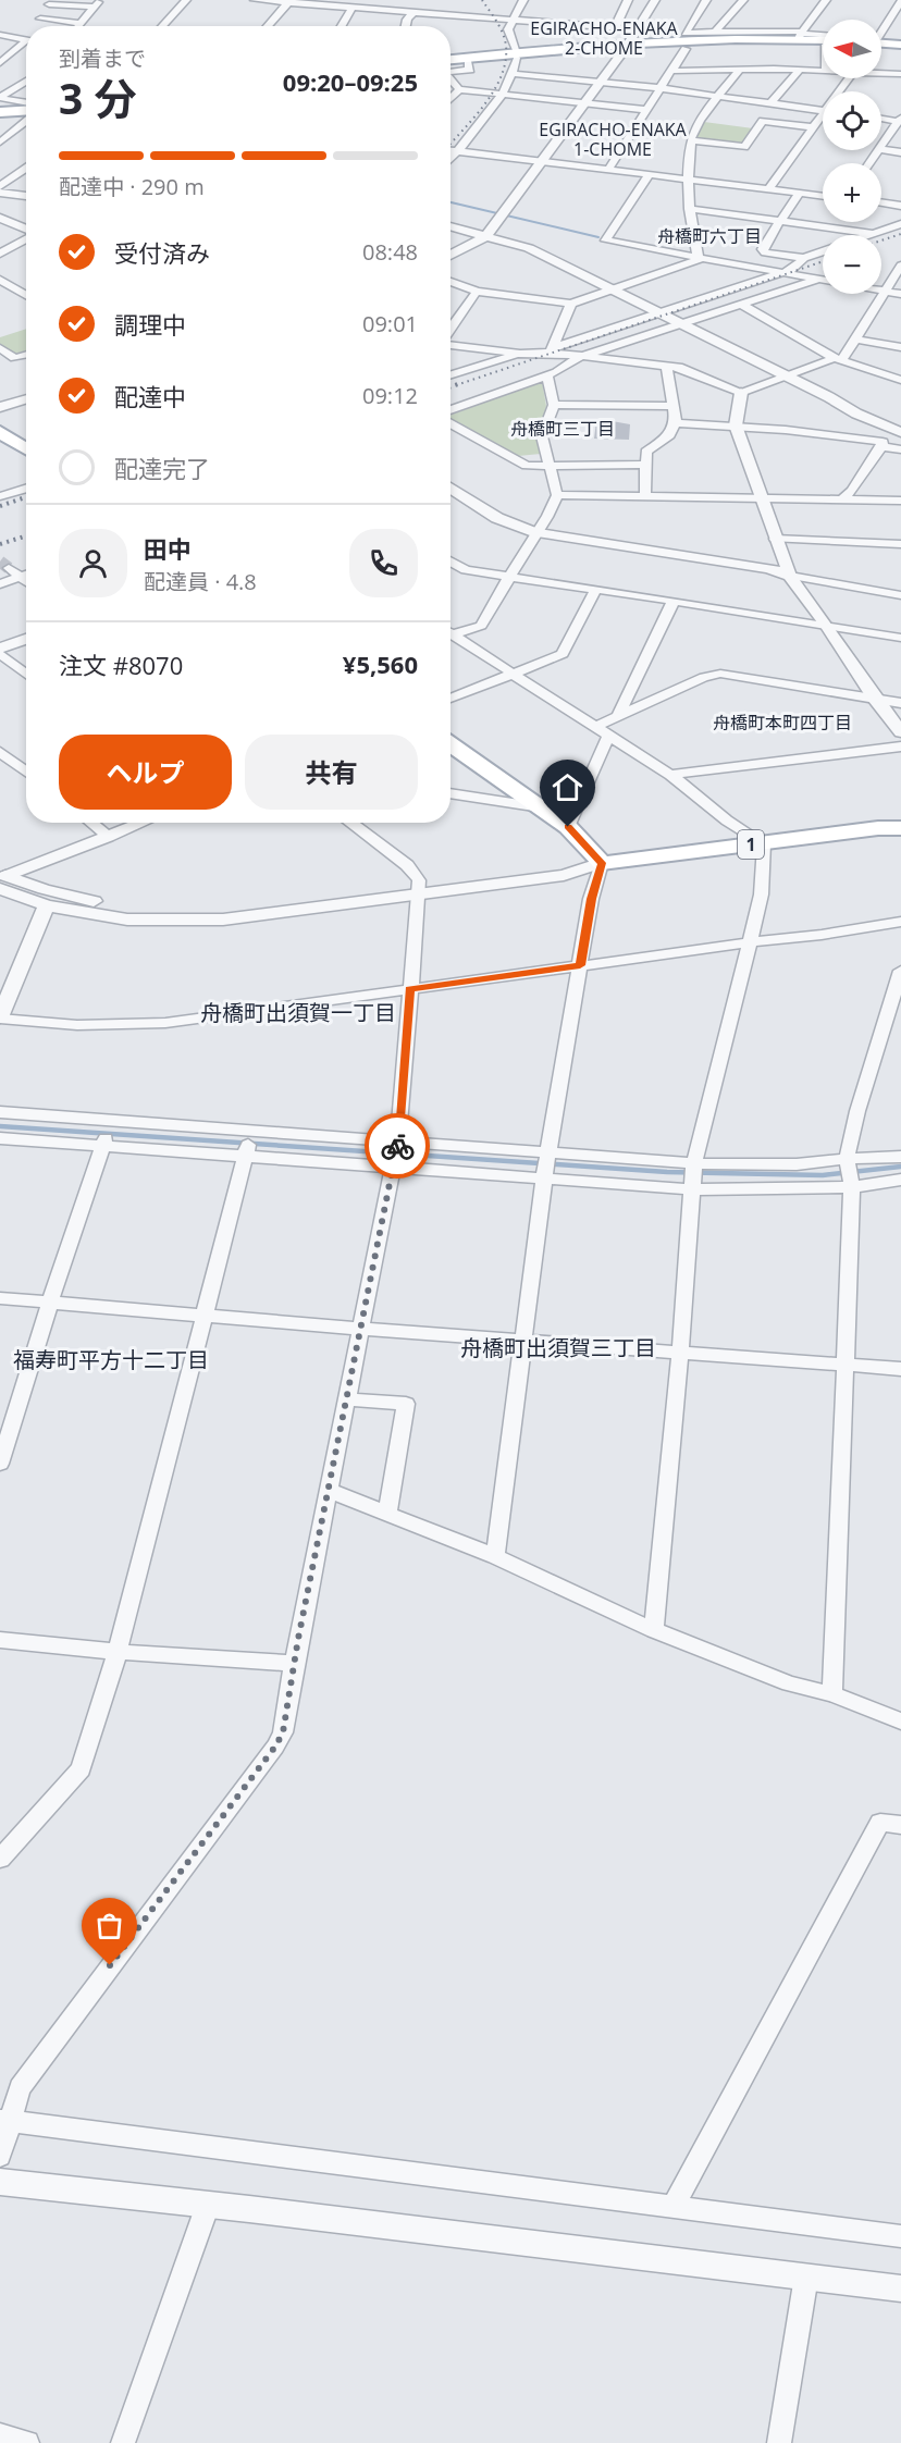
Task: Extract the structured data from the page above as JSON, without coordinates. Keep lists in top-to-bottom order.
{
  "streets": {
    "main road": ["1"]
  },
  "districts": [
    "EGIRACHO-ENAKA 2-CHOME",
    "EGIRACHO-ENAKA 1-CHOME",
    "舟橋町六丁目",
    "舟橋町三丁目",
    "舟橋町本町四丁目",
    "舟橋町出須賀一丁目",
    "舟橋町出須賀三丁目",
    "福寿町平方十二丁目"
  ],
  "north": "left",
  "page": {
    "map_buttons": ["+", "−"],
    "heading": ["3 分", "到着まで", "09:20–09:25"],
    "panel": [
      "田中",
      "配達員 · 4.8",
      "注文 #8070",
      "¥5,560"
    ],
    "bar": "配達中 · 290 m",
    "list": [
      ["受付済み", "08:48"],
      ["調理中", "09:01"],
      ["配達中", "09:12"],
      "配達完了"
    ],
    "buttons": ["ヘルプ", "共有"]
  }
}
